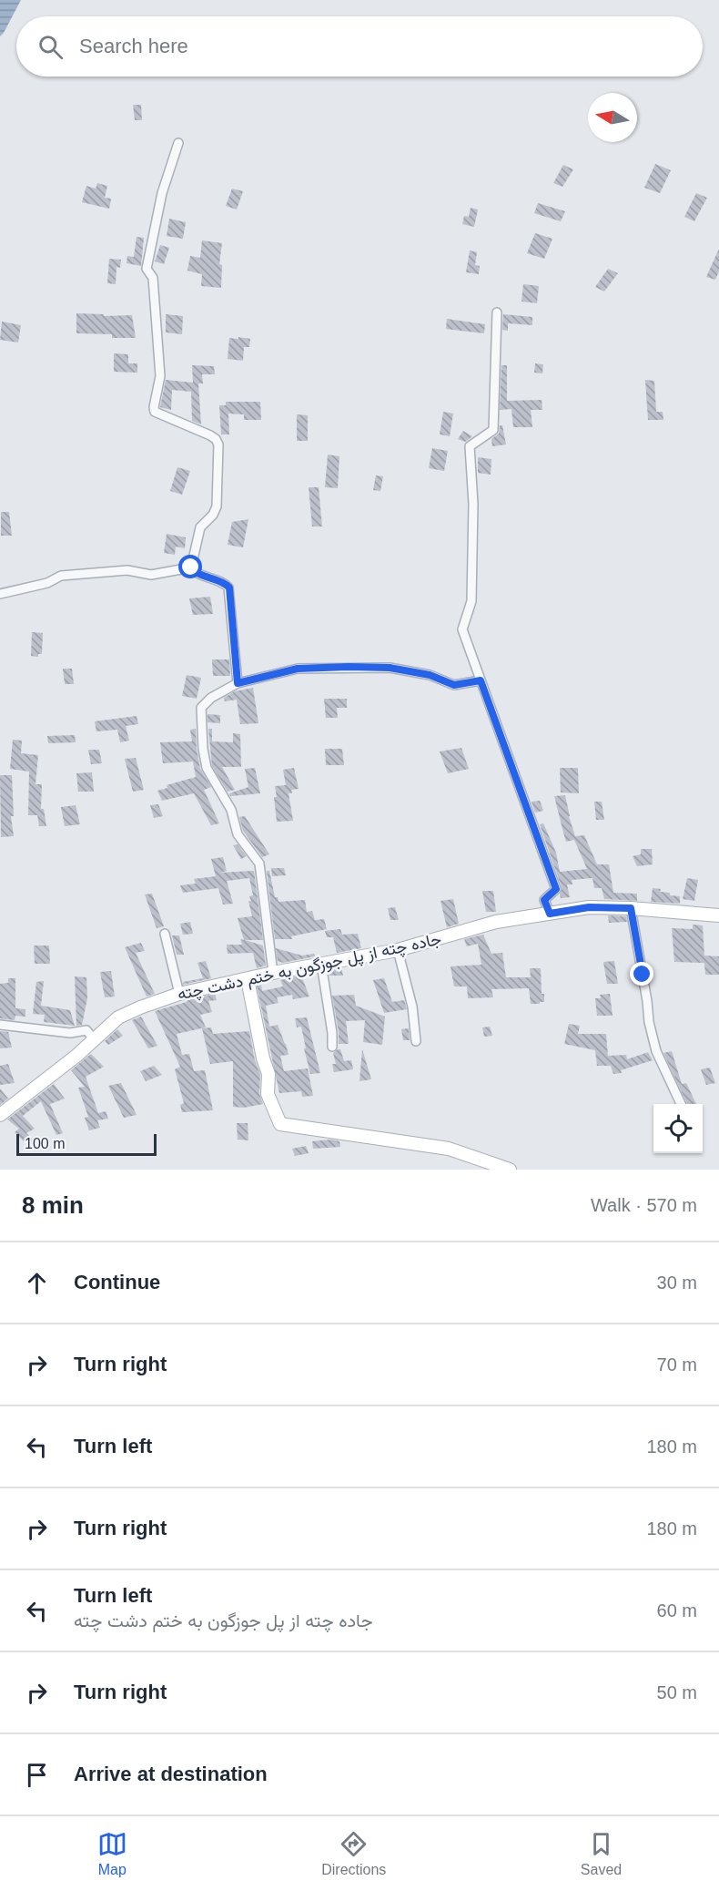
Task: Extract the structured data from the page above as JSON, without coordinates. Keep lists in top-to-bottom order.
{
  "streets": {
    "street": ["جاده چته از پل جوزگون به ختم دشت چته"]
  },
  "scale_bar": "100 m",
  "north": "left",
  "page": {
    "search": "Search here",
    "scale": "100 m",
    "heading": ["8 min", "Walk · 570 m"],
    "list": [
      ["Continue", "30 m"],
      ["Turn right", "70 m"],
      ["Turn left", "180 m"],
      ["Turn right", "180 m"],
      ["Turn left", "جاده چته از پل جوزگون به ختم دشت چته", "60 m"],
      ["Turn right", "50 m"],
      "Arrive at destination"
    ],
    "nav": ["Map", "Directions", "Saved"]
  }
}
